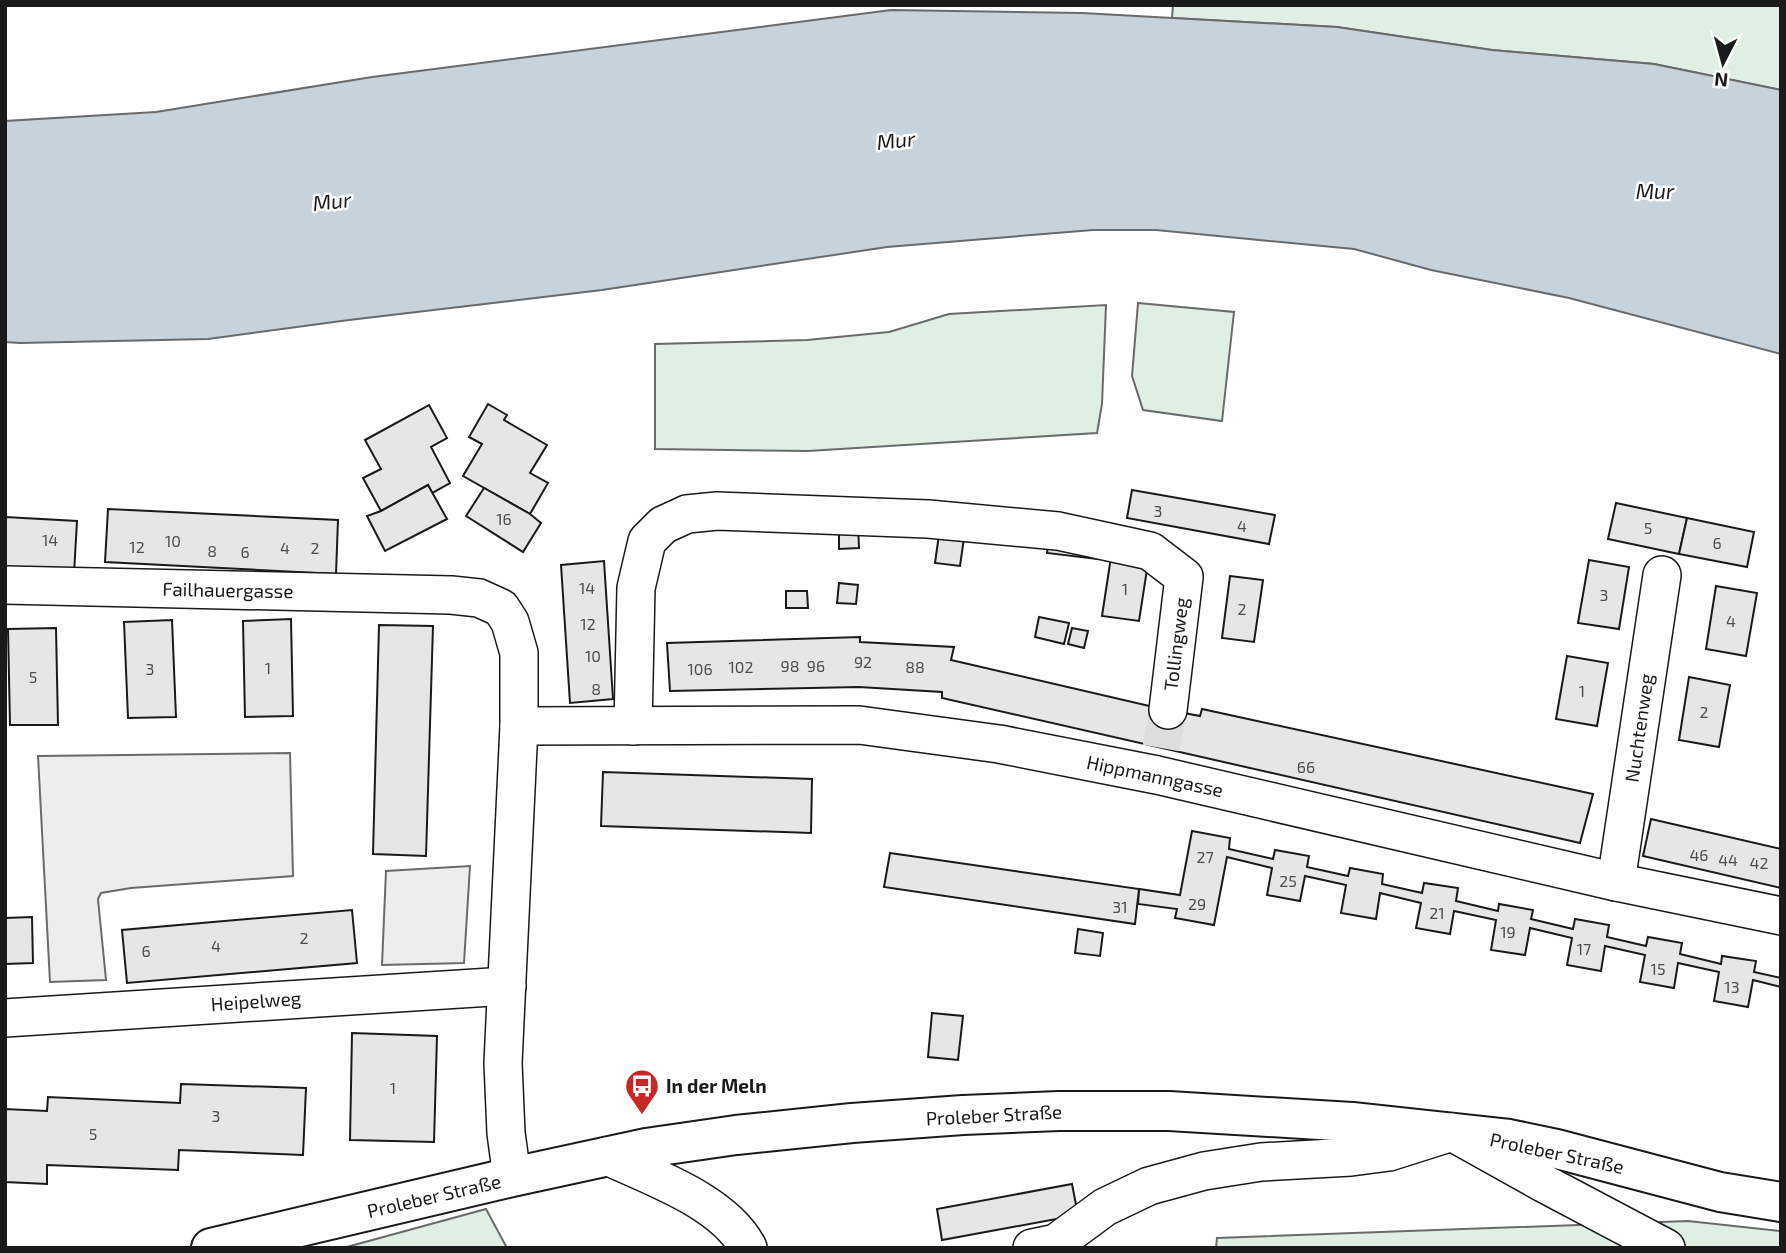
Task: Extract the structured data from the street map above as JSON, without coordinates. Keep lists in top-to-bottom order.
{
  "streets": {
    "main road": ["Proleber Straße"],
    "street": [
      "Failhauergasse",
      "Tollingweg",
      "Nuchtenweg",
      "Hippmanngasse",
      "Heipelweg"
    ]
  },
  "crossings": [
    ["Failhauergasse", "Hippmanngasse"],
    ["Tollingweg", "Hippmanngasse"],
    ["Nuchtenweg", "Hippmanngasse"]
  ],
  "water": ["Mur"],
  "places": {
    "bus stop": ["In der Meln"]
  },
  "house_numbers": [
    "3",
    "16",
    "4",
    "5",
    "14",
    "10",
    "6",
    "12",
    "4",
    "2",
    "8",
    "6",
    "14",
    "1",
    "3",
    "2",
    "4",
    "12",
    "10",
    "92",
    "98",
    "96",
    "102",
    "88",
    "1",
    "3",
    "106",
    "5",
    "8",
    "1",
    "2",
    "66",
    "46",
    "27",
    "44",
    "42",
    "25",
    "29",
    "31",
    "21",
    "19",
    "2",
    "4",
    "17",
    "6",
    "15",
    "13",
    "1",
    "3",
    "5"
  ],
  "north": "bottom"
}
